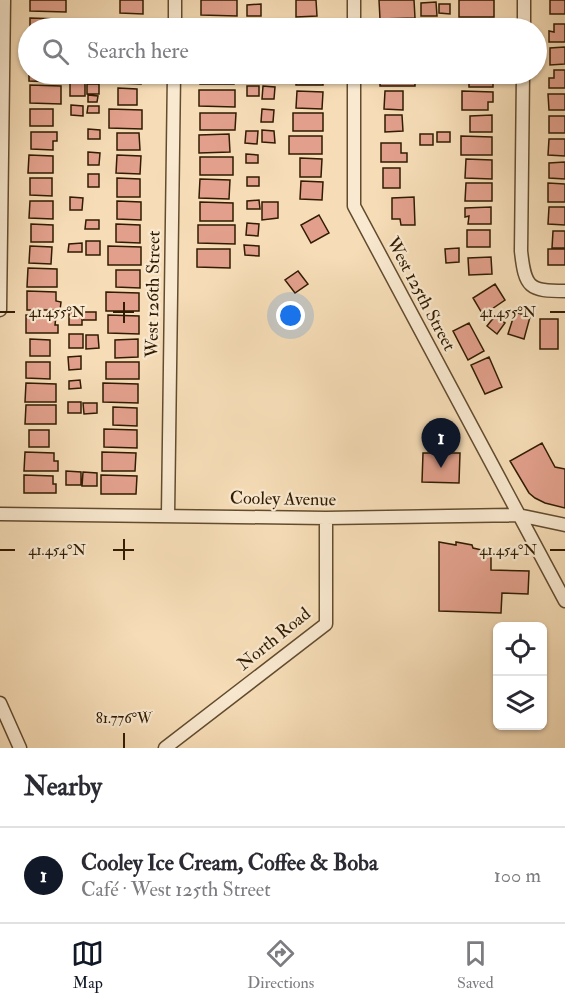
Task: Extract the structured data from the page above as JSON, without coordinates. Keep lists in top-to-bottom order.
{
  "streets": {
    "street": [
      "West 126th Street",
      "West 125th Street",
      "Cooley Avenue",
      "North Road"
    ]
  },
  "crossings": [
    ["West 126th Street", "Cooley Avenue"],
    ["West 125th Street", "Cooley Avenue"],
    ["Cooley Avenue", "North Road"]
  ],
  "page": {
    "search": "Search here",
    "pins": "1",
    "heading": "Nearby",
    "list": [
      {
        "mark": "1",
        "name": "Cooley Ice Cream, Coffee & Boba",
        "note": "Café · West 125th Street",
        "value": "100 m"
      }
    ],
    "nav": ["Map", "Directions", "Saved"]
  },
  "coordinates": ["41.455°N", "41.454°N", "81.776°W"]
}
